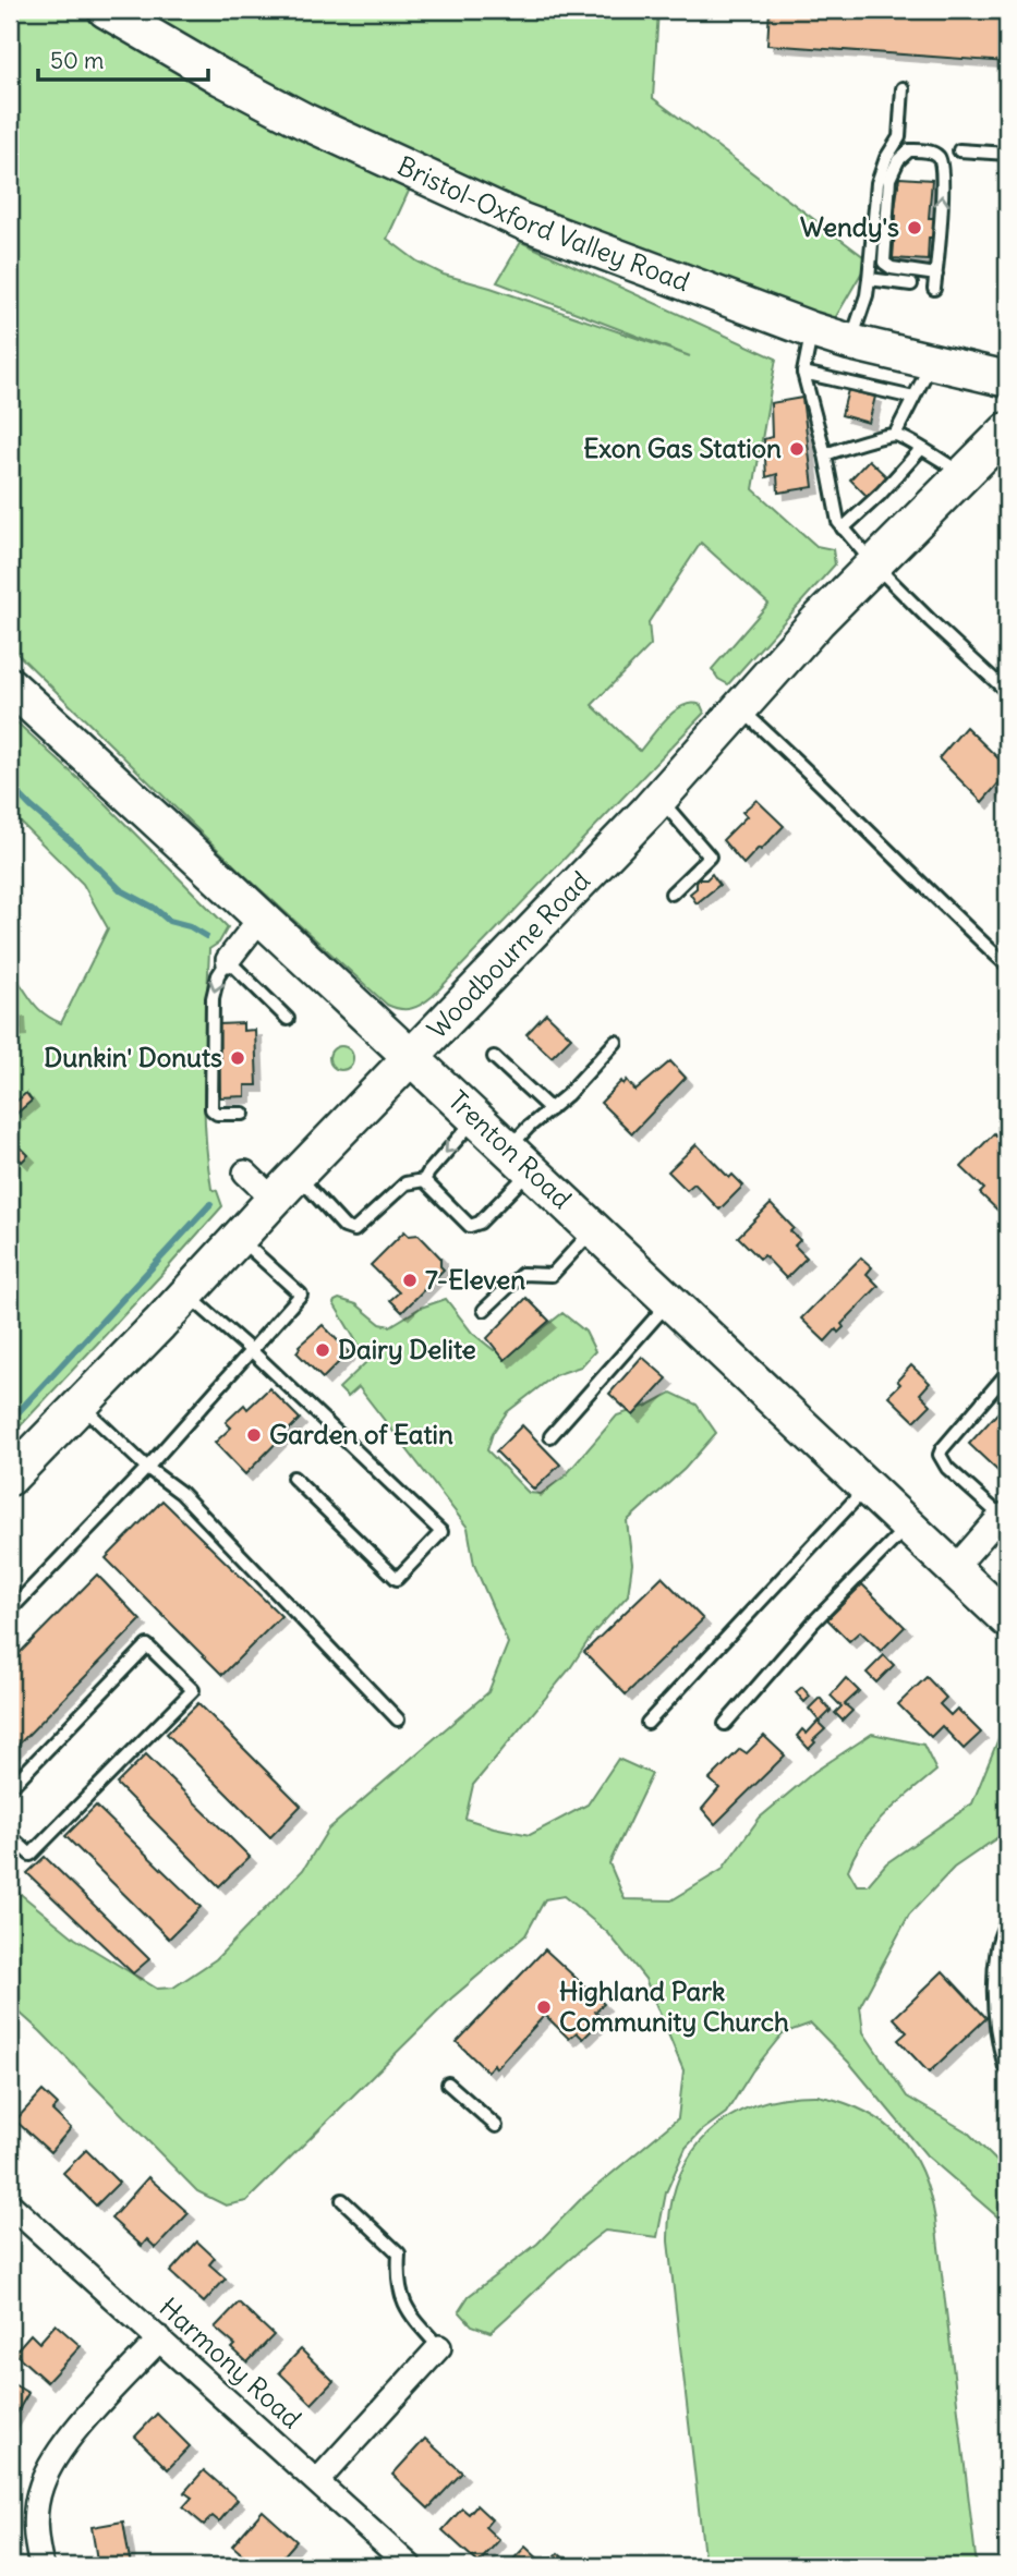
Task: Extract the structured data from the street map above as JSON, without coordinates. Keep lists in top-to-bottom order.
{
  "streets": {
    "main road": ["Bristol-Oxford Valley Road", "Woodbourne Road", "Trenton Road"],
    "street": ["Harmony Road"]
  },
  "crossings": [
    ["Woodbourne Road", "Trenton Road"]
  ],
  "places": [
    "Wendy's",
    "Exon Gas Station",
    "Dunkin' Donuts",
    "7-Eleven",
    "Dairy Delite",
    "Garden of Eatin",
    "Highland Park Community Church"
  ],
  "scale_bar": "50 m"
}
